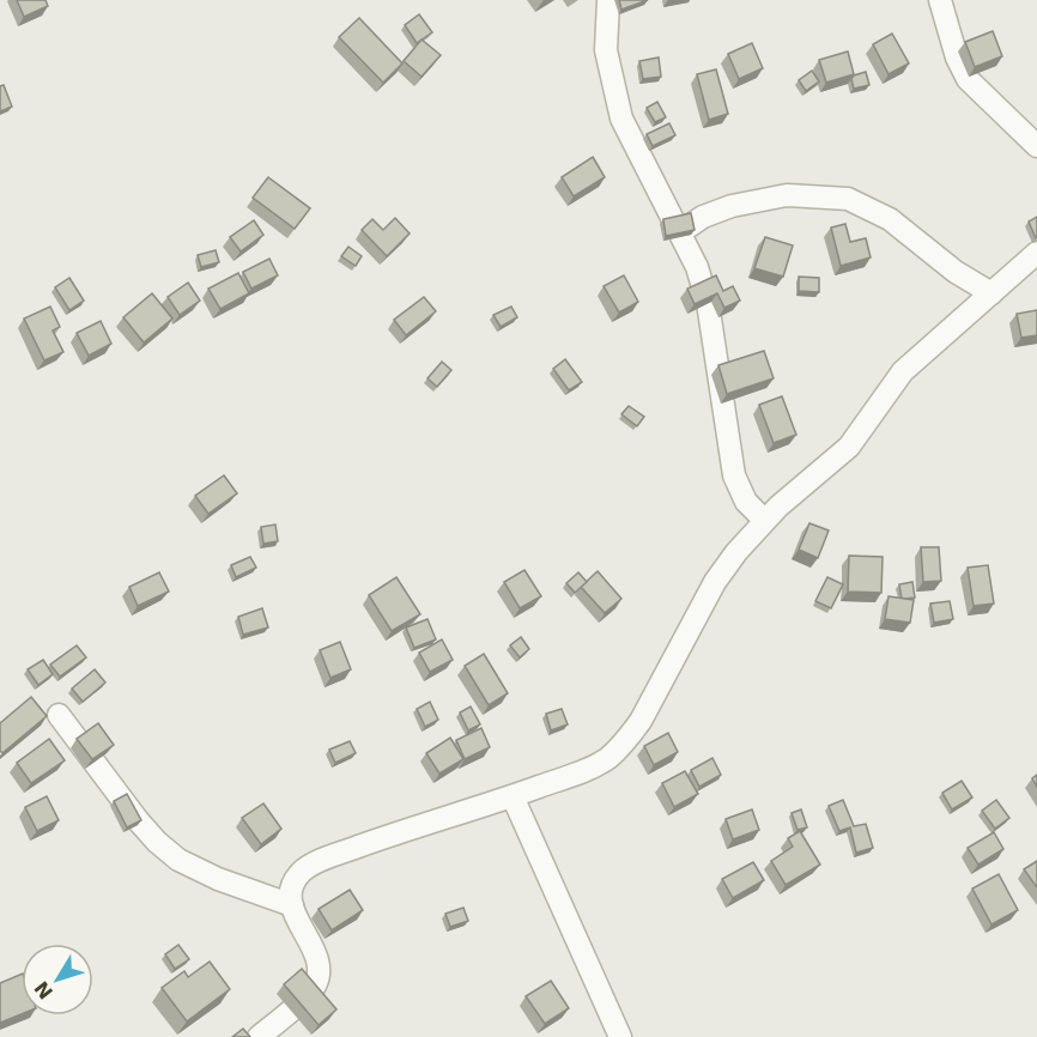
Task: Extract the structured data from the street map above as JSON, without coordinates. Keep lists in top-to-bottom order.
{
  "north": "bottom left"
}
